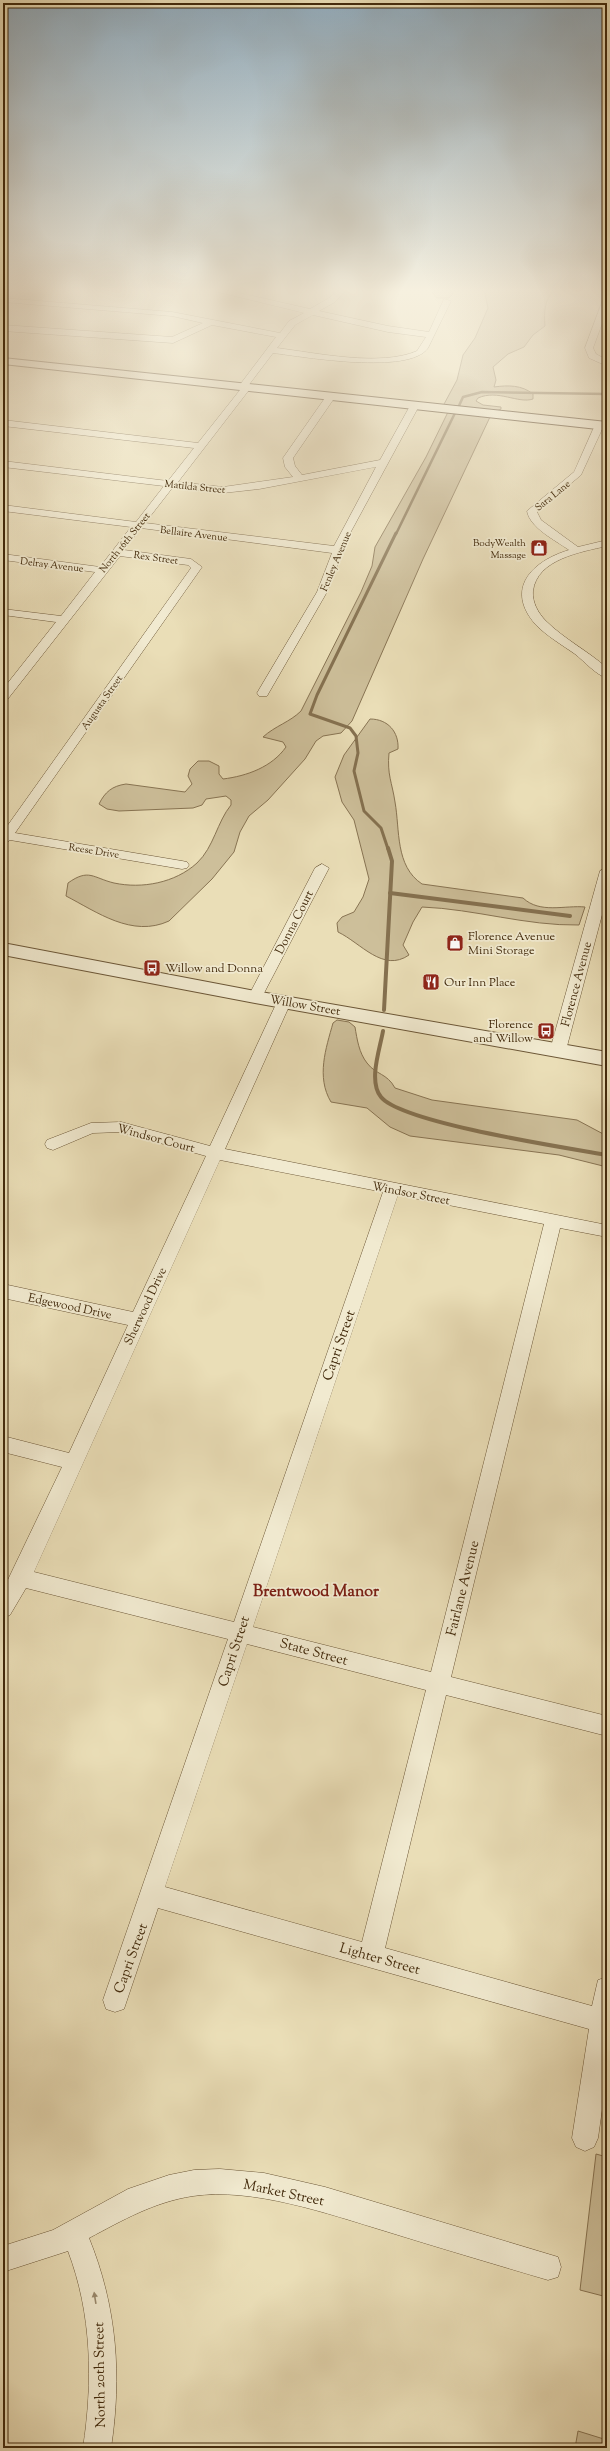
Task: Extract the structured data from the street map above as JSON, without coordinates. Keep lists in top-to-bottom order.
{
  "streets": {
    "main road": ["Willow Street"],
    "street": [
      "Matilda Street",
      "Sara Lane",
      "Bellaire Avenue",
      "North 16th Street",
      "Rex Street",
      "Fenley Avenue",
      "Delray Avenue",
      "Augusta Street",
      "Reese Drive",
      "Donna Court",
      "Florence Avenue",
      "Windsor Court",
      "Windsor Street",
      "Edgewood Drive",
      "Sherwood Drive",
      "Capri Street",
      "Fairlane Avenue",
      "State Street",
      "Lighter Street",
      "Market Street",
      "North 20th Street"
    ]
  },
  "crossings": [
    ["Matilda Street", "North 16th Street"],
    ["Matilda Street", "Fenley Avenue"],
    ["Bellaire Avenue", "North 16th Street"],
    ["Bellaire Avenue", "Fenley Avenue"],
    ["North 16th Street", "Rex Street"],
    ["North 16th Street", "Delray Avenue"],
    ["Rex Street", "Augusta Street"],
    ["Augusta Street", "Reese Drive"],
    ["Donna Court", "Willow Street"],
    ["Florence Avenue", "Willow Street"],
    ["Willow Street", "Sherwood Drive"],
    ["Windsor Court", "Windsor Street"],
    ["Windsor Court", "Sherwood Drive"],
    ["Windsor Street", "Sherwood Drive"],
    ["Windsor Street", "Capri Street"],
    ["Windsor Street", "Fairlane Avenue"],
    ["Edgewood Drive", "Sherwood Drive"],
    ["Sherwood Drive", "State Street"],
    ["Capri Street", "State Street"],
    ["Capri Street", "Lighter Street"],
    ["Fairlane Avenue", "State Street"],
    ["Fairlane Avenue", "Lighter Street"],
    ["Market Street", "North 20th Street"]
  ],
  "one_way": ["North 20th Street"],
  "districts": ["Brentwood Manor"],
  "places": {
    "shop": ["BodyWealth Massage", "Florence Avenue Mini Storage"],
    "bus stop": ["Willow and Donna", "Florence and Willow"],
    "restaurant": ["Our Inn Place"]
  }
}
